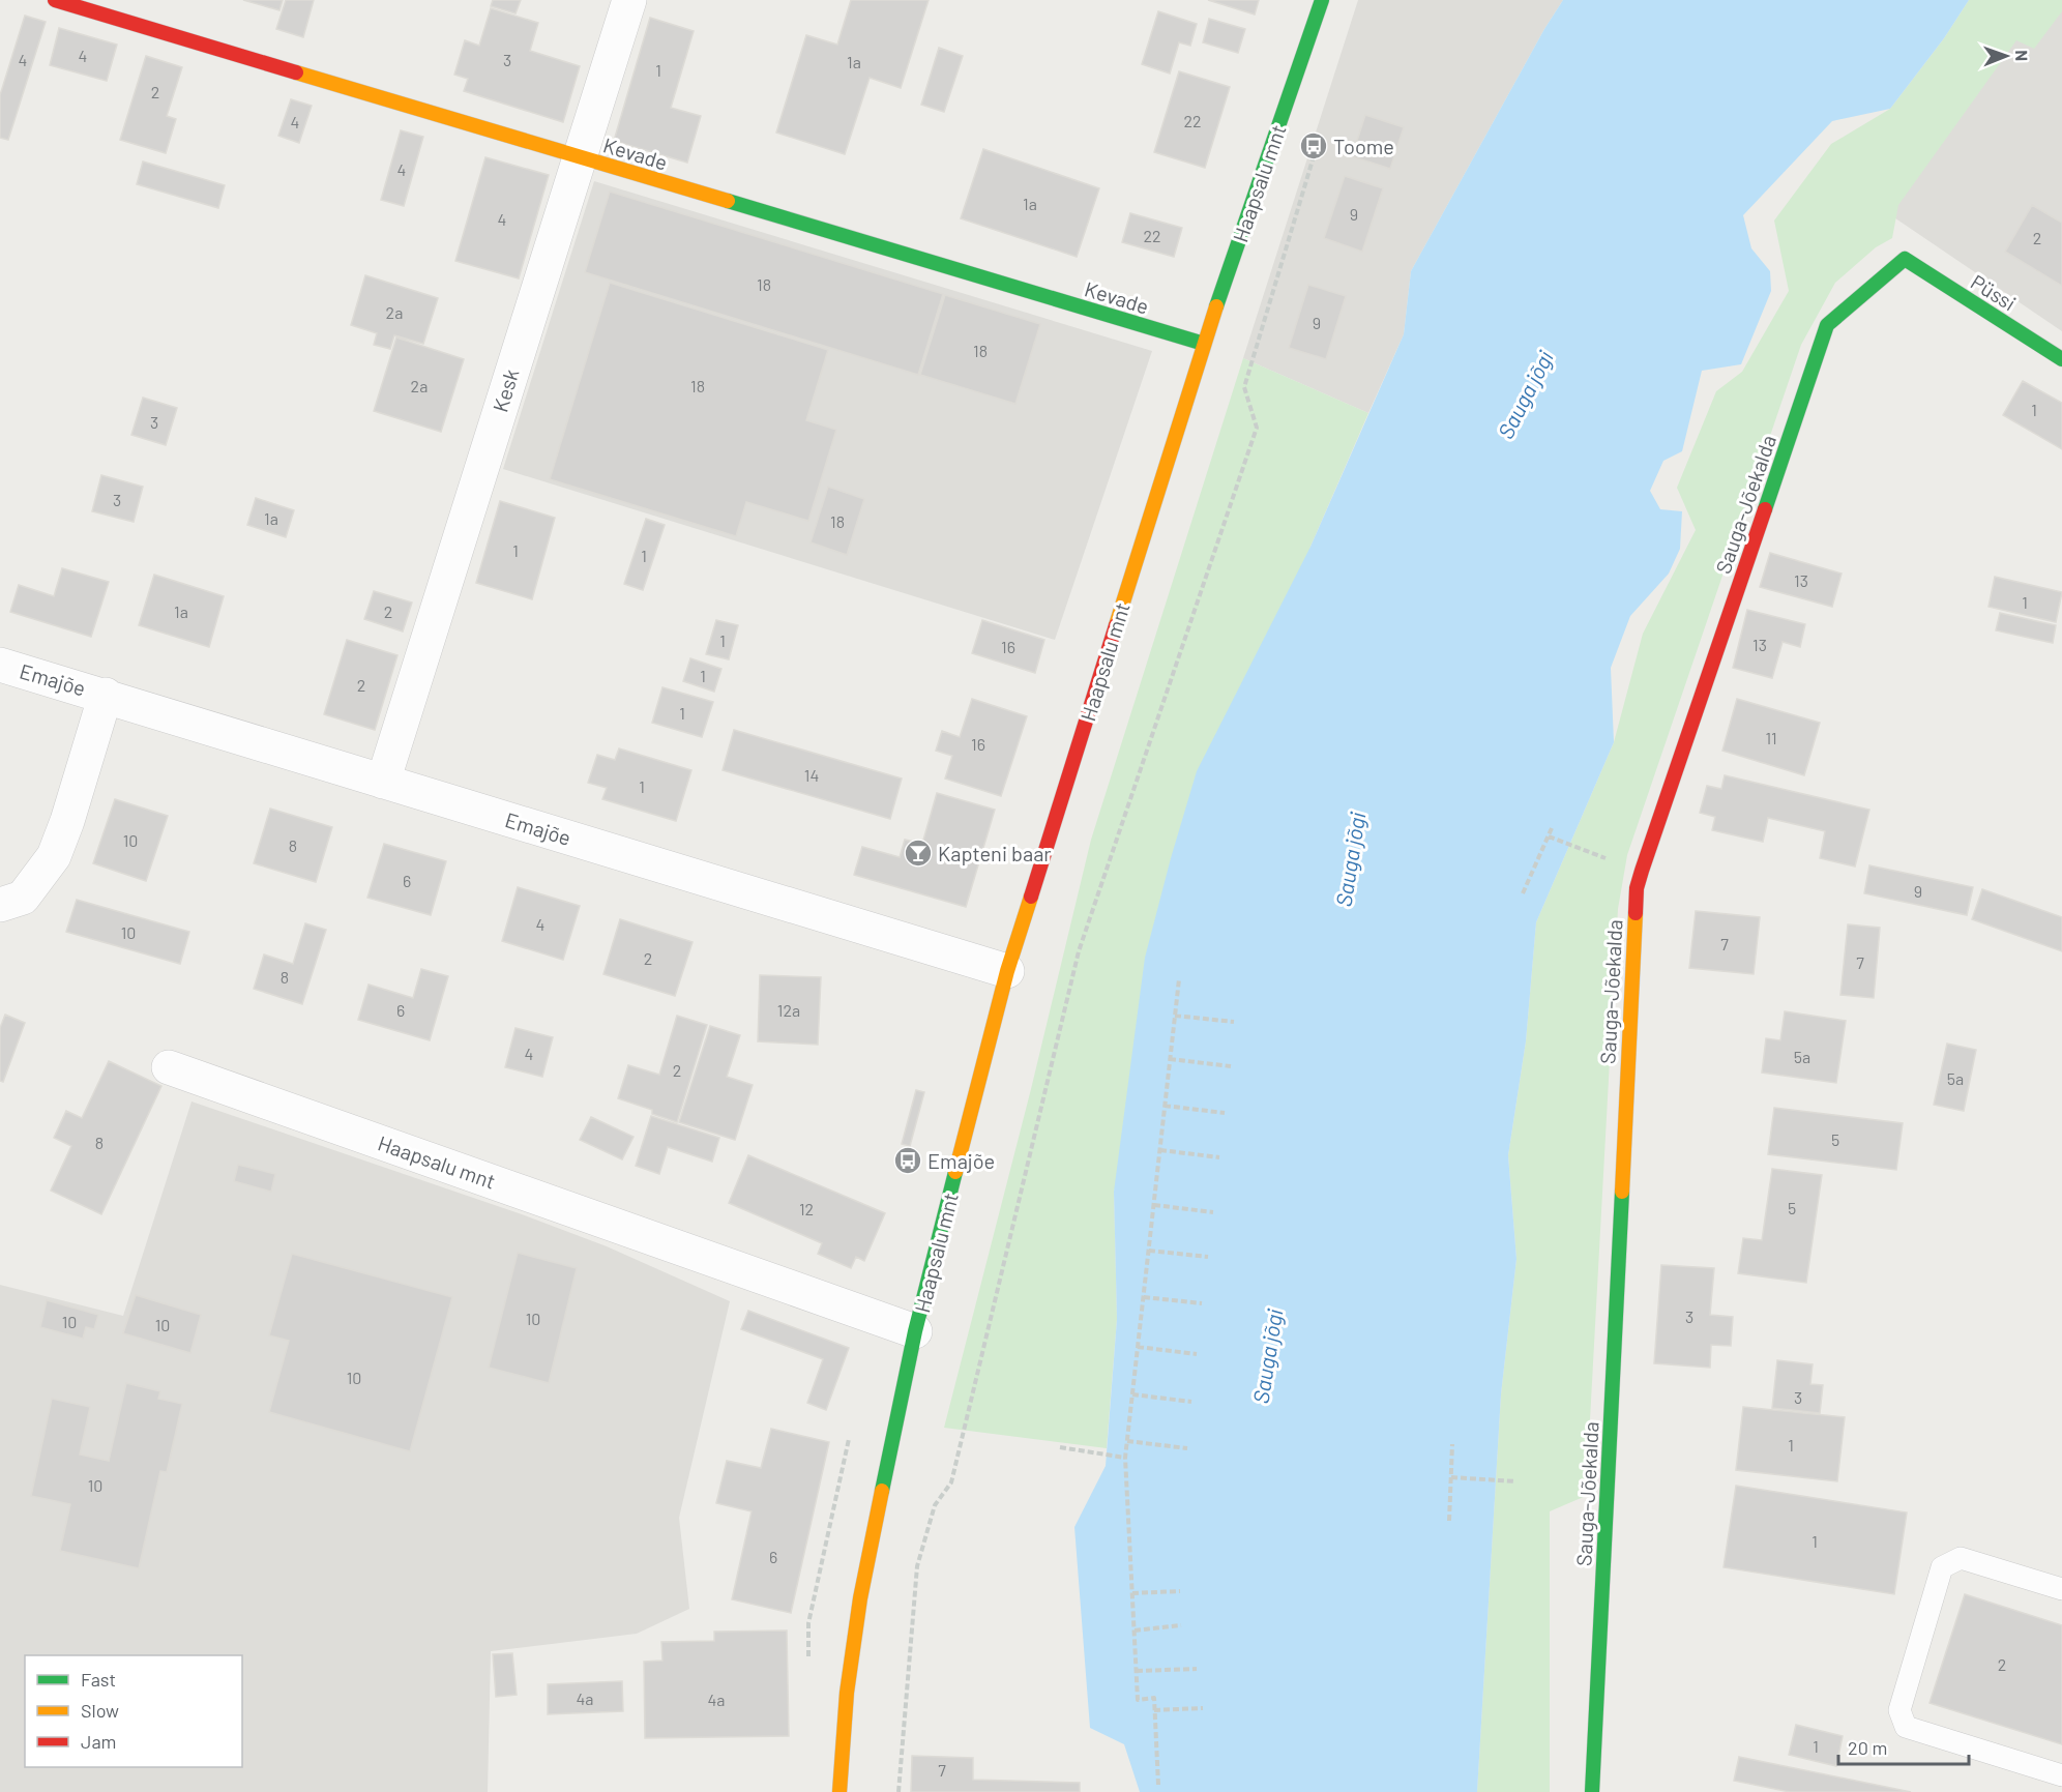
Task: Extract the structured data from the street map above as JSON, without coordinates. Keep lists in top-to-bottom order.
{
  "streets": {
    "street": [
      "Kevade",
      "Haapsalu mnt",
      "Püssi",
      "Kesk",
      "Sauga-Jõekalda",
      "Emajõe"
    ]
  },
  "crossings": [
    ["Kevade", "Haapsalu mnt"],
    ["Kevade", "Kesk"],
    ["Haapsalu mnt", "Emajõe"],
    ["Püssi", "Sauga-Jõekalda"],
    ["Kesk", "Emajõe"]
  ],
  "water": ["Sauga jõgi"],
  "places": {
    "bus stop": ["Toome", "Emajõe"],
    "bar": ["Kapteni baar"]
  },
  "house_numbers": [
    "4",
    "4",
    "3",
    "1a",
    "1",
    "2",
    "22",
    "4",
    "4",
    "1a",
    "9",
    "4",
    "22",
    "2",
    "18",
    "2a",
    "9",
    "18",
    "2a",
    "18",
    "1",
    "3",
    "3",
    "1a",
    "18",
    "1",
    "1",
    "13",
    "1",
    "1a",
    "2",
    "1",
    "13",
    "16",
    "1",
    "2",
    "1",
    "11",
    "16",
    "14",
    "1",
    "10",
    "8",
    "6",
    "9",
    "4",
    "10",
    "7",
    "2",
    "7",
    "8",
    "6",
    "12a",
    "4",
    "5a",
    "2",
    "5a",
    "5",
    "8",
    "5",
    "12",
    "3",
    "10",
    "10",
    "10",
    "10",
    "3",
    "1",
    "10",
    "1",
    "6",
    "2",
    "4a",
    "4a",
    "1",
    "7"
  ],
  "legend": ["Fast", "Slow", "Jam"],
  "scale_bar": "20 m",
  "north": "right"
}
